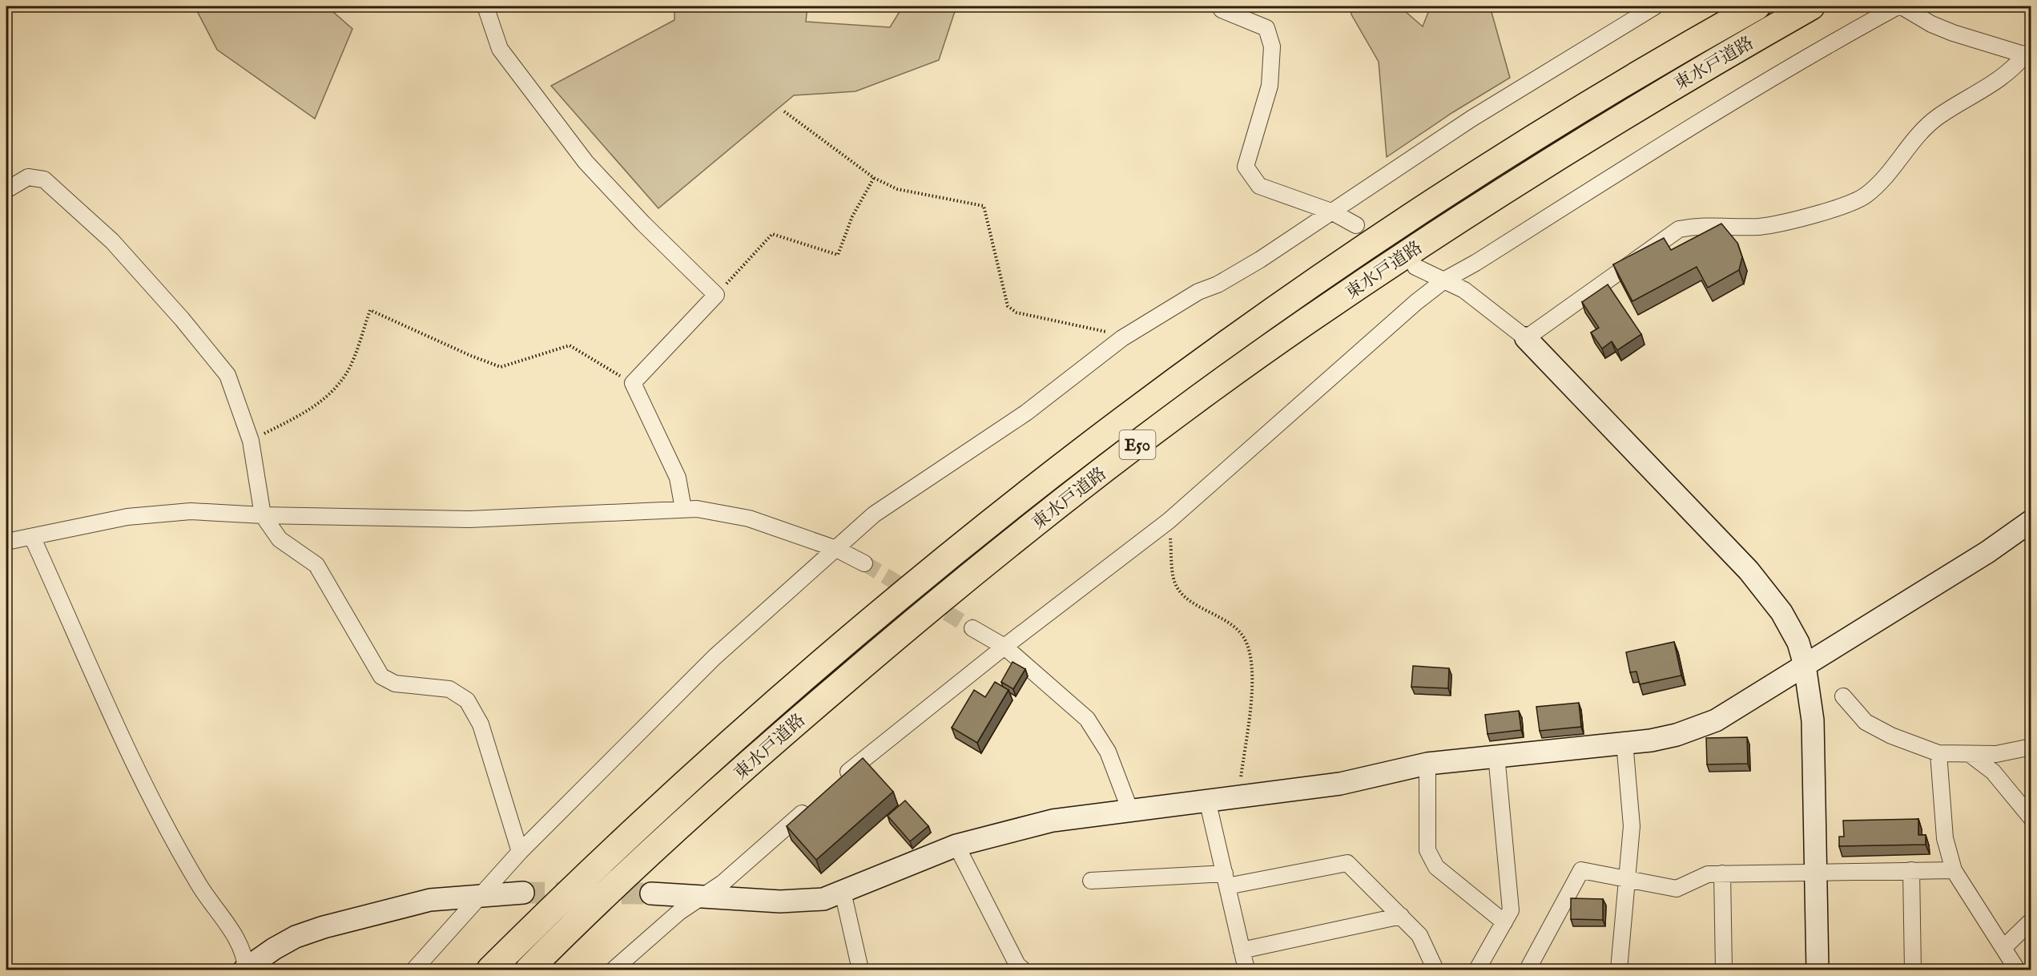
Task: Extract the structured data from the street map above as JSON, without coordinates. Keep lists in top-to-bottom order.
{
  "streets": {
    "highway": ["東水戸道路", "E50"]
  }
}
